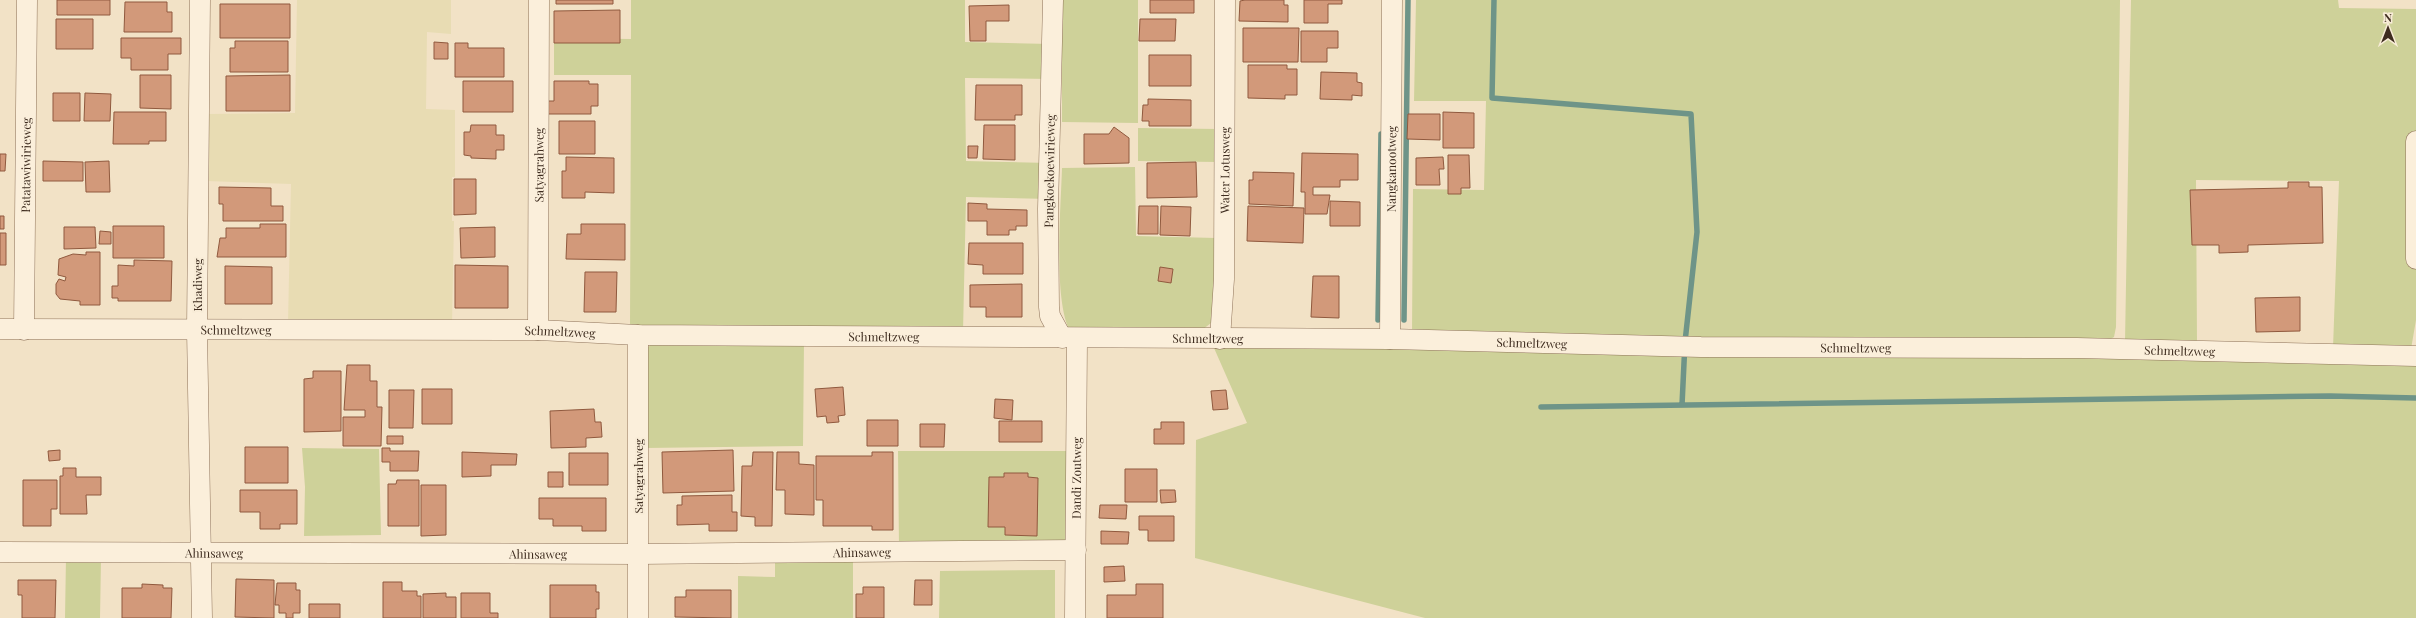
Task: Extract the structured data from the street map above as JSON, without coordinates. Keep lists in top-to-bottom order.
{
  "streets": {
    "street": [
      "Patatawiwirieweg",
      "Satyagrahweg",
      "Nangkanootweg",
      "Water Lotusweg",
      "Pangkoekoewirieweg",
      "Khadiweg",
      "Schmeltzweg",
      "Dandi Zoutweg",
      "Ahinsaweg"
    ]
  },
  "crossings": [
    ["Patatawiwirieweg", "Schmeltzweg"],
    ["Satyagrahweg", "Schmeltzweg"],
    ["Satyagrahweg", "Ahinsaweg"],
    ["Nangkanootweg", "Schmeltzweg"],
    ["Water Lotusweg", "Schmeltzweg"],
    ["Pangkoekoewirieweg", "Schmeltzweg"],
    ["Pangkoekoewirieweg", "Dandi Zoutweg"],
    ["Khadiweg", "Schmeltzweg"],
    ["Khadiweg", "Ahinsaweg"],
    ["Schmeltzweg", "Dandi Zoutweg"],
    ["Dandi Zoutweg", "Ahinsaweg"]
  ],
  "north": "top"
}
